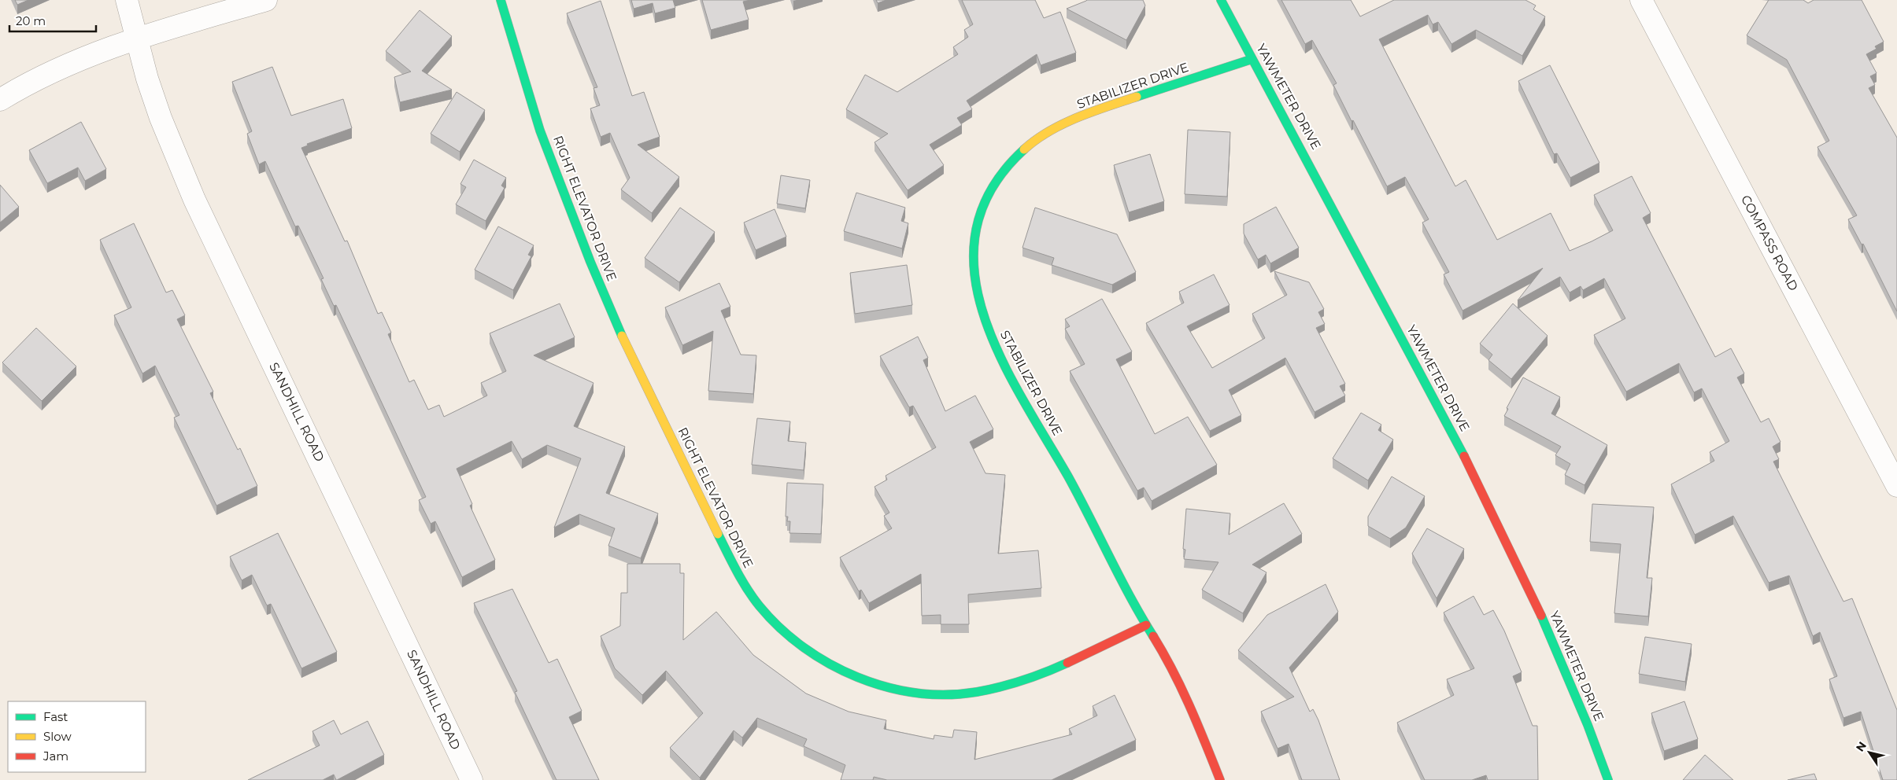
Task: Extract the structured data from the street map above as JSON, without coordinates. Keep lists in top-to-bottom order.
{
  "streets": {
    "street": [
      "STABILIZER DRIVE",
      "YAWMETER DRIVE",
      "RIGHT ELEVATOR DRIVE",
      "COMPASS ROAD",
      "SANDHILL ROAD"
    ]
  },
  "crossings": [
    ["STABILIZER DRIVE", "YAWMETER DRIVE"],
    ["STABILIZER DRIVE", "RIGHT ELEVATOR DRIVE"]
  ],
  "legend": ["Fast", "Slow", "Jam"],
  "scale_bar": "20 m",
  "north": "top left"
}
